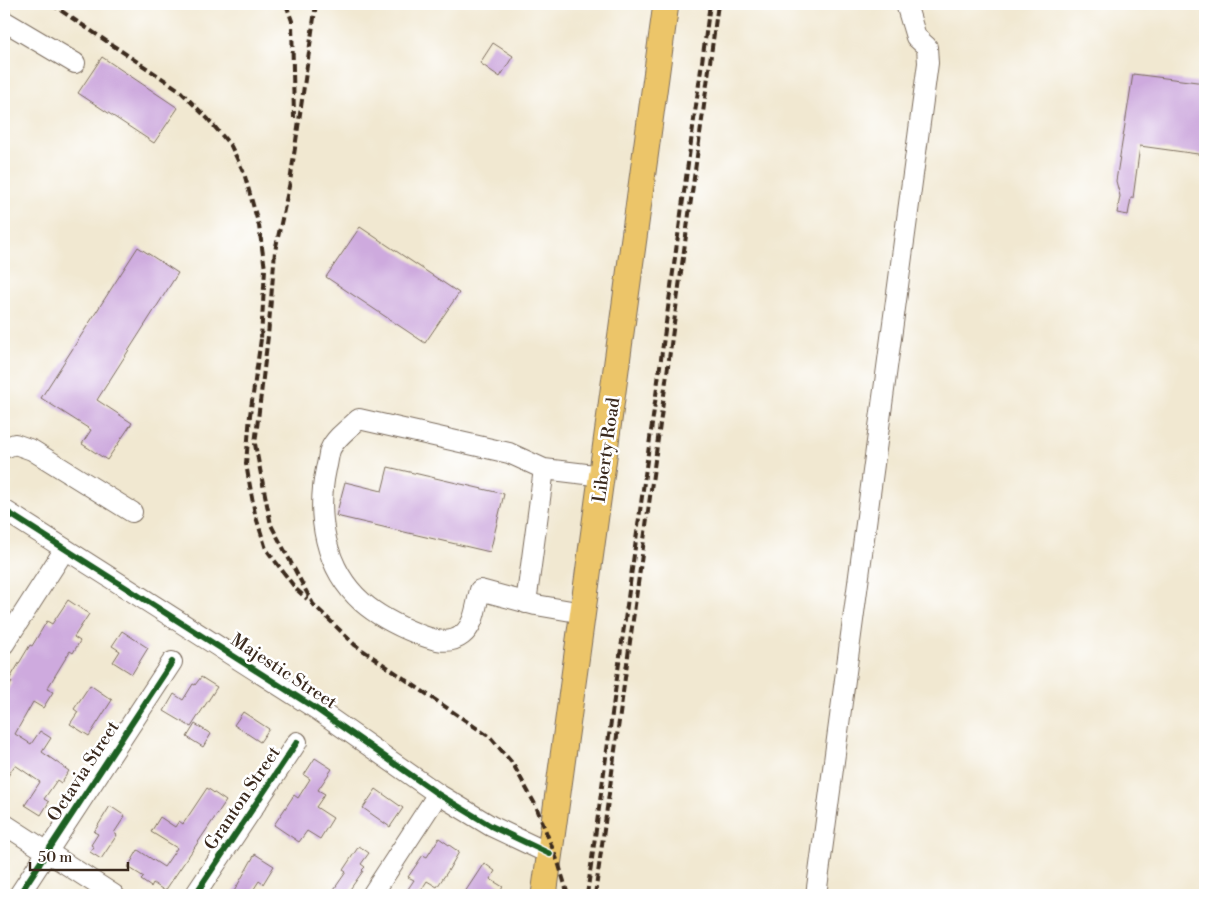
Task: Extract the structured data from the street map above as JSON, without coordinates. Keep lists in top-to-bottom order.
{
  "streets": {
    "main road": ["Liberty Road"],
    "street": ["Majestic Street", "Octavia Street", "Granton Street"]
  },
  "crossings": [
    ["Liberty Road", "Majestic Street"]
  ],
  "scale_bar": "50 m"
}
